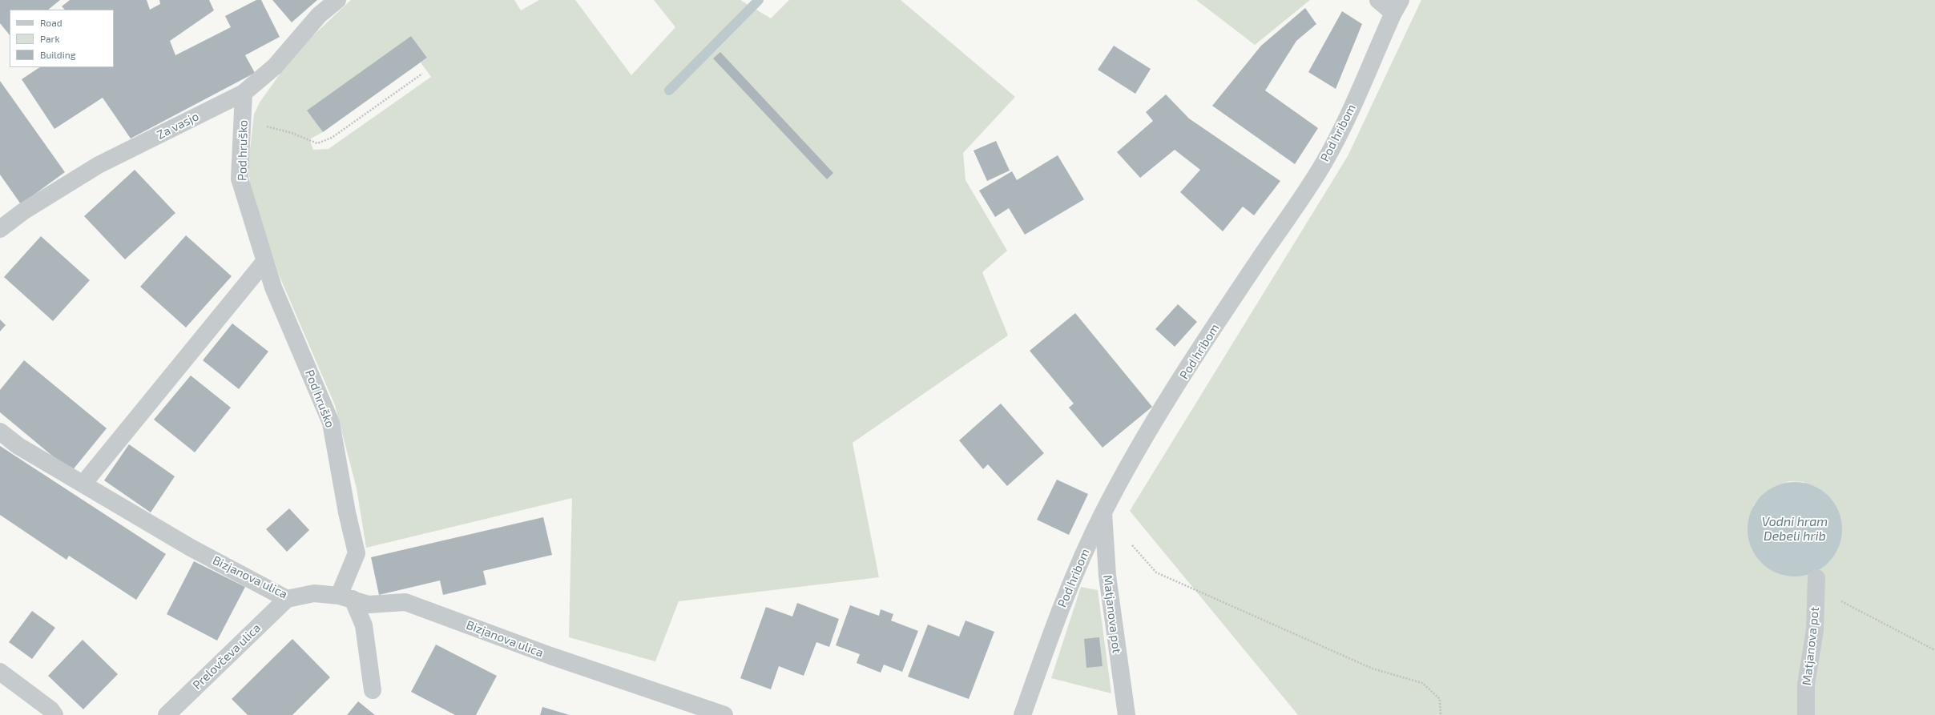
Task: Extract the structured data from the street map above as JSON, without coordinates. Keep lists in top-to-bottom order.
{
  "streets": {
    "street": [
      "Za vasjo",
      "Pod hribom",
      "Pod hruško",
      "Bizjanova ulica",
      "Matjanova pot",
      "Prelovčeva ulica"
    ]
  },
  "crossings": [
    ["Za vasjo", "Pod hruško"],
    ["Pod hribom", "Matjanova pot"],
    ["Pod hruško", "Bizjanova ulica"],
    ["Bizjanova ulica", "Prelovčeva ulica"]
  ],
  "water": ["Vodni hram Debeli hrib"],
  "legend": ["Road", "Park", "Building"]
}
